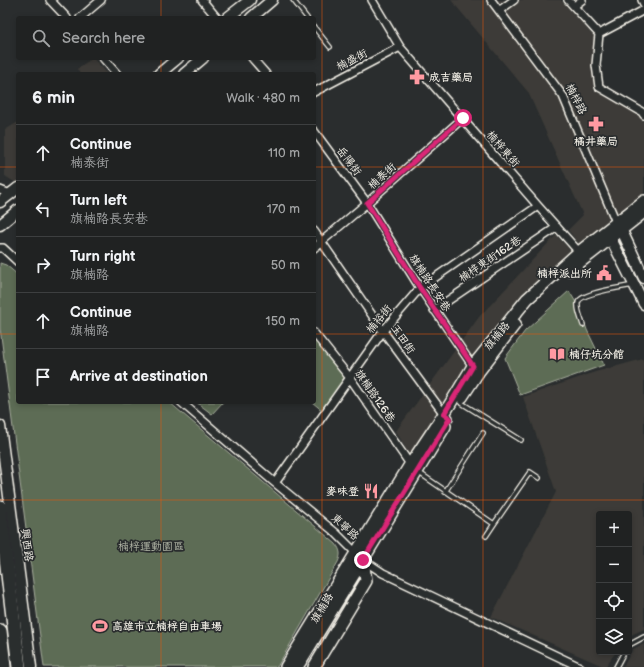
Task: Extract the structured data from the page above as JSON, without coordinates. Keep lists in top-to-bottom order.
{
  "streets": {
    "main road": ["旗楠路"],
    "street": [
      "楠盛街",
      "楠梓路",
      "楠梓東街",
      "岳陽街",
      "楠泰街",
      "楠梓東街162巷",
      "旗楠路長安巷",
      "楠裕街",
      "玉田街",
      "旗楠路126巷",
      "東寧路",
      "興西路"
    ]
  },
  "crossings": [
    ["楠盛街", "楠梓東街"],
    ["楠梓路", "旗楠路"],
    ["楠梓東街", "楠泰街"],
    ["楠梓東街", "楠梓東街162巷"],
    ["楠梓東街", "楠裕街"],
    ["楠梓東街", "旗楠路"],
    ["岳陽街", "楠泰街"],
    ["岳陽街", "旗楠路長安巷"],
    ["楠泰街", "旗楠路長安巷"],
    ["楠泰街", "玉田街"],
    ["楠梓東街162巷", "旗楠路長安巷"],
    ["旗楠路長安巷", "楠裕街"],
    ["旗楠路長安巷", "旗楠路"],
    ["楠裕街", "玉田街"],
    ["楠裕街", "旗楠路126巷"],
    ["楠裕街", "東寧路"],
    ["旗楠路", "玉田街"],
    ["旗楠路", "旗楠路126巷"],
    ["旗楠路", "東寧路"]
  ],
  "parks": ["楠梓運動園區"],
  "places": {
    "pharmacy": ["成吉藥局", "橘井藥局"],
    "public building": ["楠梓派出所"],
    "library": ["楠仔坑分館"],
    "restaurant": ["麥味登"],
    "sports": ["高雄市立楠梓自由車場"]
  },
  "page": {
    "search": "Search here",
    "heading": ["6 min", "Walk · 480 m"],
    "list": [
      ["Continue", "楠泰街", "110 m"],
      ["Turn left", "旗楠路長安巷", "170 m"],
      ["Turn right", "旗楠路", "50 m"],
      ["Continue", "旗楠路", "150 m"],
      "Arrive at destination"
    ],
    "map_buttons": ["+", "−"]
  }
}
